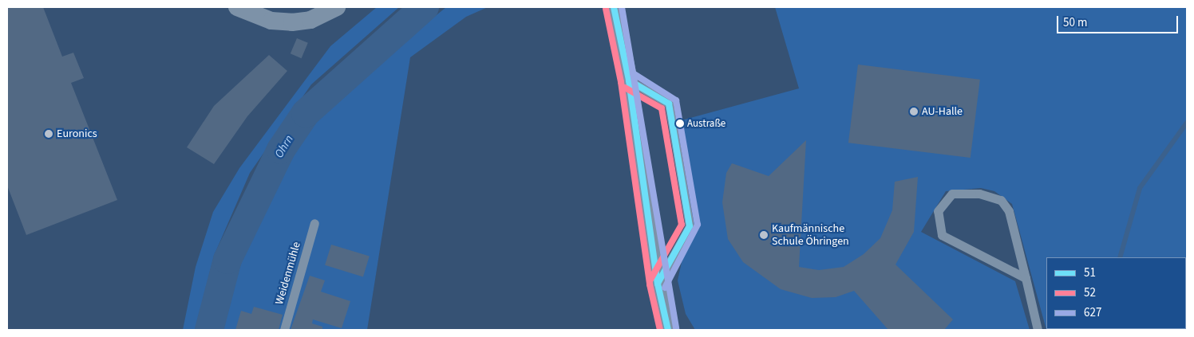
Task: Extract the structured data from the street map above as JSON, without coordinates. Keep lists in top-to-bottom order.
{
  "streets": {
    "lane": ["Weidenmühle"]
  },
  "water": ["Ohrn"],
  "places": [
    "AU-Halle",
    "Austraße",
    "Euronics",
    "Kaufmännische Schule Öhringen"
  ],
  "lines": ["transit line 51", "transit line 627", "transit line 52"],
  "legend": ["51", "52", "627"],
  "scale_bar": "50 m"
}
